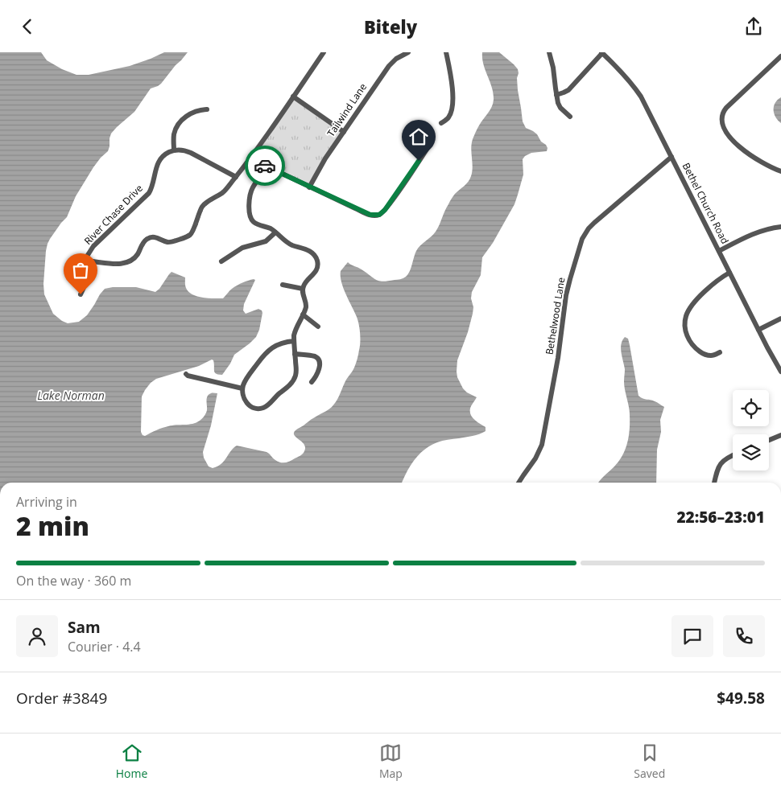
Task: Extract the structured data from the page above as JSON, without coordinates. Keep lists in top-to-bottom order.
{
  "streets": {
    "street": [
      "Tailwind Lane",
      "Bethel Church Road",
      "River Chase Drive",
      "Bethelwood Lane"
    ]
  },
  "crossings": [
    ["Bethel Church Road", "Bethelwood Lane"]
  ],
  "water": ["Lake Norman"],
  "page": {
    "header": "Bitely",
    "heading": ["2 min", "Arriving in", "22:56–23:01"],
    "panel": [
      "Sam",
      "Courier · 4.4",
      "Order #3849",
      "$49.58"
    ],
    "bar": "On the way · 360 m",
    "tabs": ["Home", "Map", "Saved"]
  }
}
